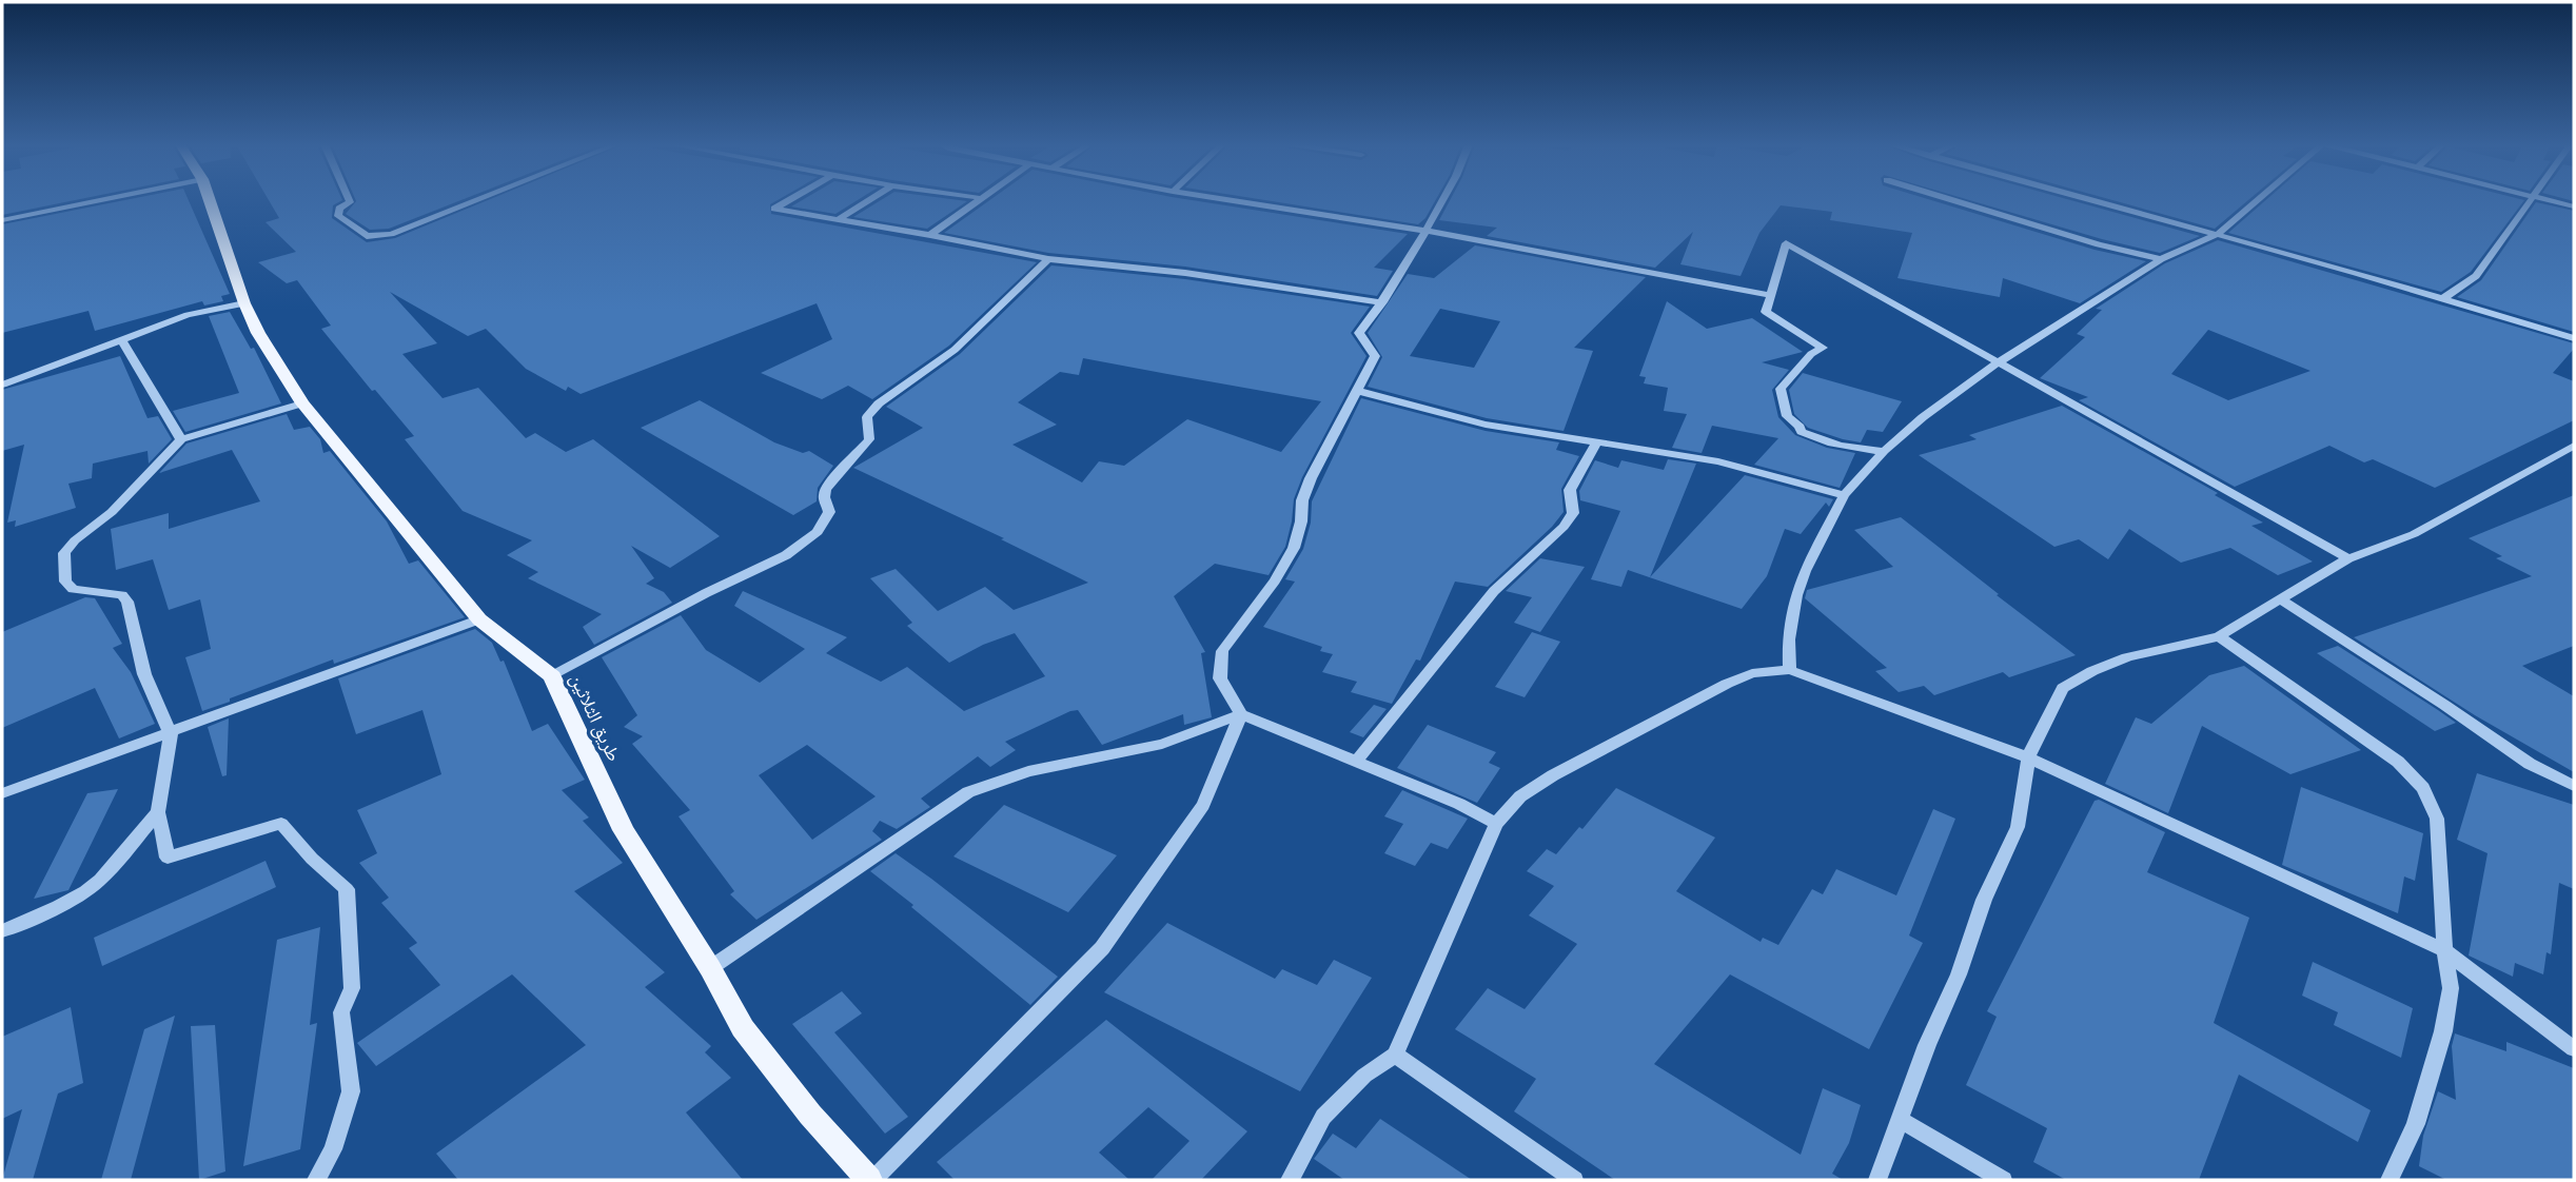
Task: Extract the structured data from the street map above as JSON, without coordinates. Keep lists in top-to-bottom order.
{
  "streets": {
    "main road": ["طريق الثلاثين"]
  }
}
